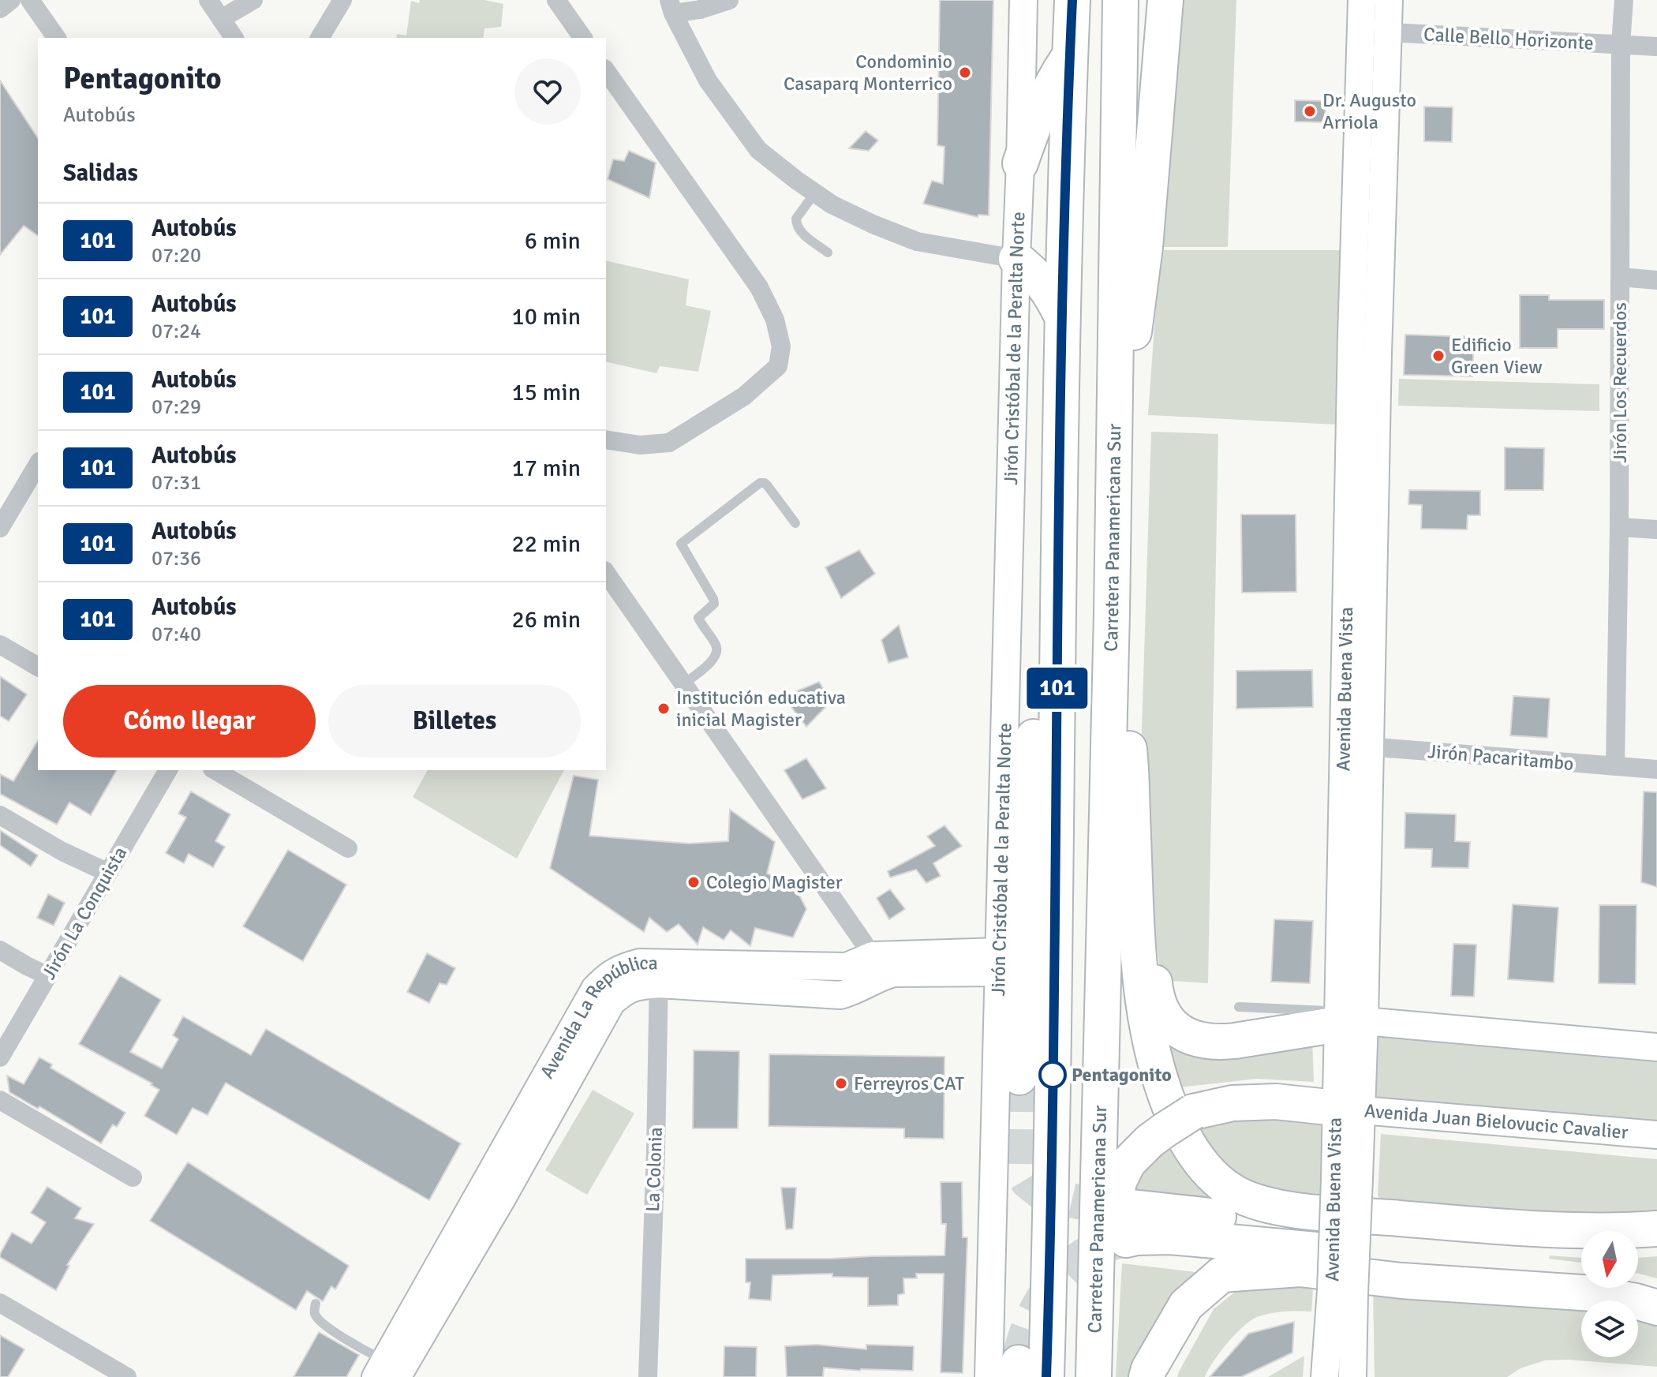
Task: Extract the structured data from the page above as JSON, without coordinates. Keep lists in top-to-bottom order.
{
  "streets": {
    "highway": ["Carretera Panamericana Sur"],
    "main road": [
      "Jirón Cristóbal de la Peralta Norte",
      "Avenida Buena Vista",
      "Avenida La República",
      "Avenida Juan Bielovucic Cavalier"
    ],
    "street": [
      "Calle Bello Horizonte",
      "Jirón Los Recuerdos",
      "Jirón Pacaritambo",
      "Jirón La Conquista",
      "La Colonia"
    ]
  },
  "crossings": [
    ["Calle Bello Horizonte", "Jirón Los Recuerdos"],
    ["Calle Bello Horizonte", "Avenida Buena Vista"],
    ["Jirón Cristóbal de la Peralta Norte", "Avenida La República"],
    ["Jirón Los Recuerdos", "Jirón Pacaritambo"],
    ["Avenida Buena Vista", "Jirón Pacaritambo"],
    ["Avenida Buena Vista", "Avenida Juan Bielovucic Cavalier"],
    ["Avenida La República", "La Colonia"]
  ],
  "places": [
    "Condominio Casaparq Monterrico",
    "Dr. Augusto Arriola",
    "Edificio Green View",
    "Institución educativa inicial Magister",
    "Colegio Magister",
    "Pentagonito",
    "Ferreyros CAT"
  ],
  "lines": ["bus line 101"],
  "north": "bottom",
  "page": {
    "on_map": "101",
    "heading": [
      ["Pentagonito", "Autobús"],
      "Salidas"
    ],
    "list": [
      {
        "mark": "101",
        "name": "Autobús",
        "note": "07:20",
        "value": "6 min"
      },
      {
        "mark": "101",
        "name": "Autobús",
        "note": "07:24",
        "value": "10 min"
      },
      {
        "mark": "101",
        "name": "Autobús",
        "note": "07:29",
        "value": "15 min"
      },
      {
        "mark": "101",
        "name": "Autobús",
        "note": "07:31",
        "value": "17 min"
      },
      {
        "mark": "101",
        "name": "Autobús",
        "note": "07:36",
        "value": "22 min"
      },
      {
        "mark": "101",
        "name": "Autobús",
        "note": "07:40",
        "value": "26 min"
      }
    ],
    "buttons": ["Cómo llegar", "Billetes"]
  }
}
